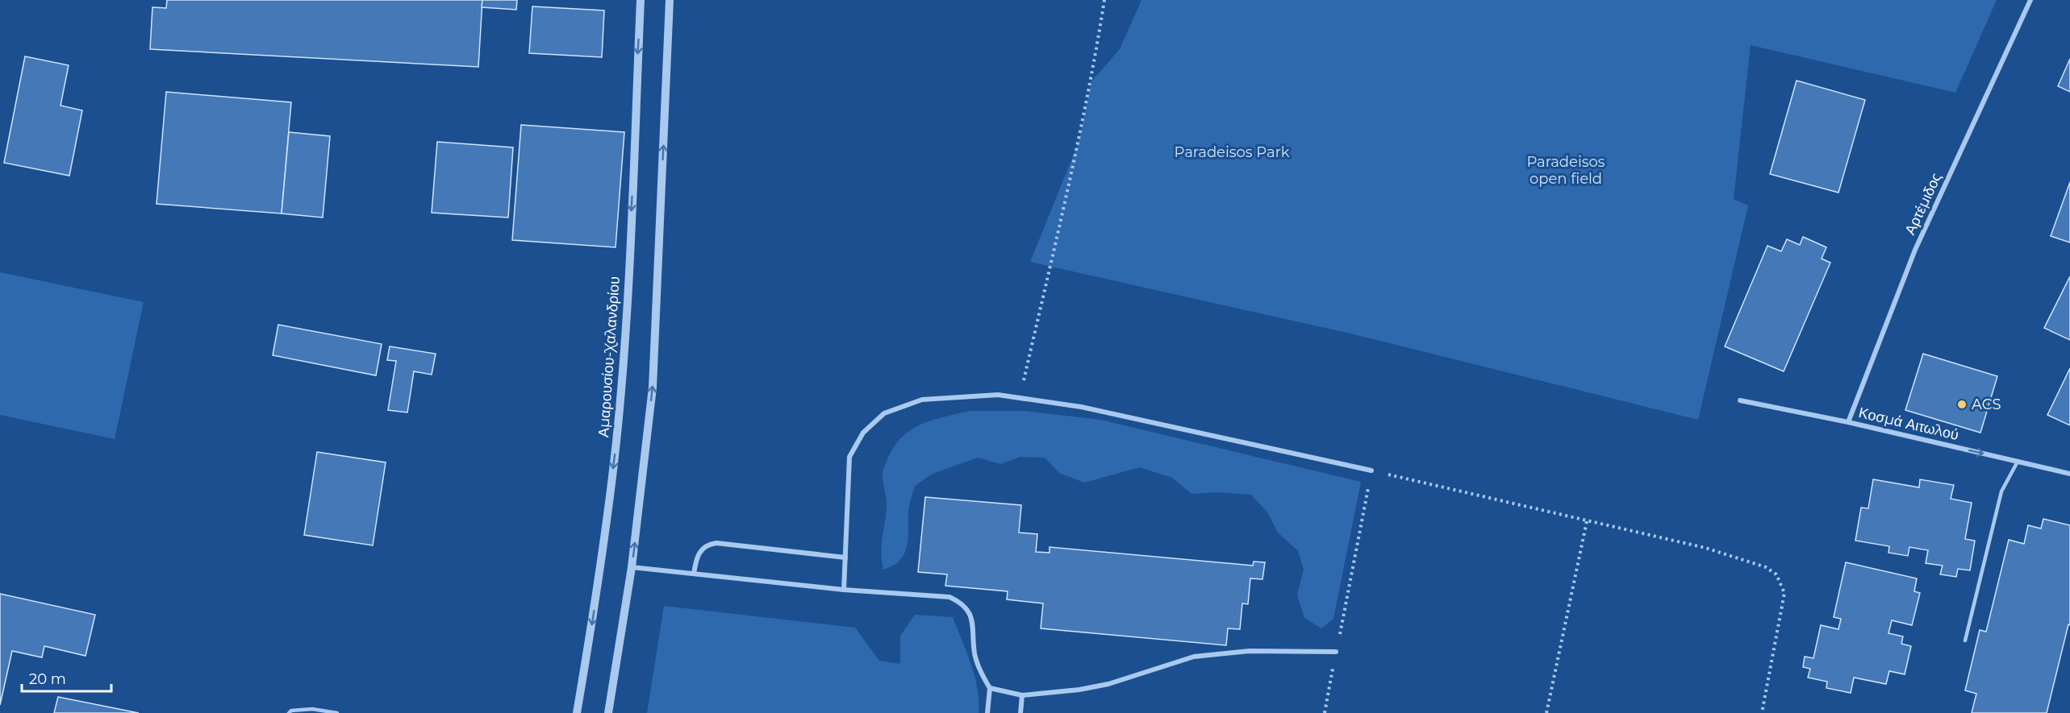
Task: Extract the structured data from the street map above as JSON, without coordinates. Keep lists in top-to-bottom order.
{
  "streets": {
    "street": ["Αρτέμιδος", "Αμαρουσίου-Χαλανδρίου", "Κοσμά Αιτωλού"]
  },
  "crossings": [
    ["Αρτέμιδος", "Κοσμά Αιτωλού"]
  ],
  "one_way": ["Κοσμά Αιτωλού"],
  "parks": ["Paradeisos Park", "Paradeisos open field"],
  "places": ["ACS"],
  "scale_bar": "20 m"
}
